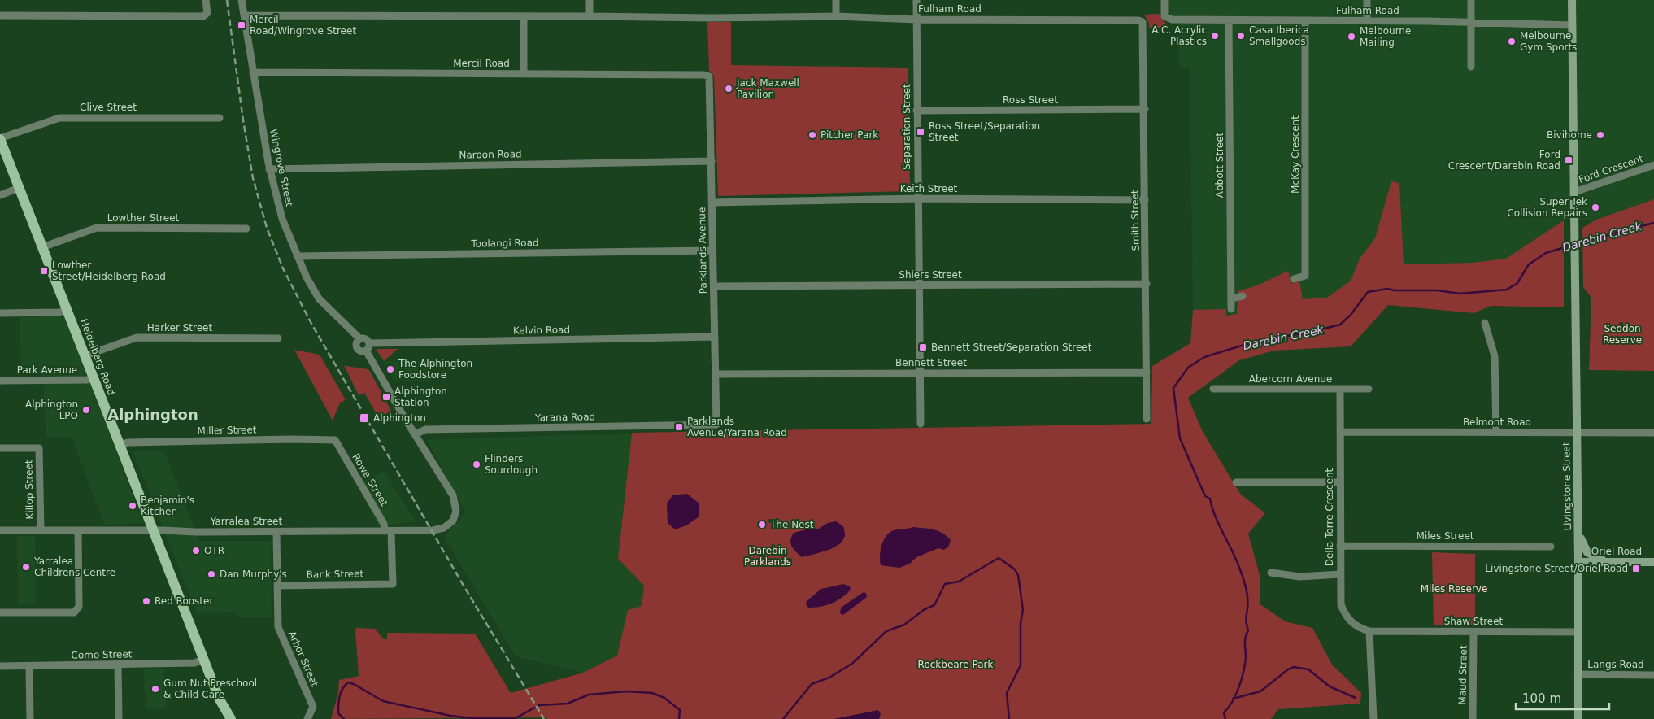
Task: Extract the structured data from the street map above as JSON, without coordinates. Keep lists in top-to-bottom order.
{
  "streets": {
    "main road": ["Heidelberg Road", "Livingstone Street", "Oriel Road"],
    "street": [
      "Fulham Road",
      "Mercil Road",
      "Ross Street",
      "Clive Street",
      "Separation Street",
      "Naroon Road",
      "McKay Crescent",
      "Abbott Street",
      "Wingrove Street",
      "Ford Crescent",
      "Keith Street",
      "Lowther Street",
      "Smith Street",
      "Toolangi Road",
      "Parklands Avenue",
      "Shiers Street",
      "Harker Street",
      "Kelvin Road",
      "Bennett Street",
      "Park Avenue",
      "Abercorn Avenue",
      "Yarana Road",
      "Belmont Road",
      "Miller Street",
      "Rowe Street",
      "Killop Street",
      "Della Torre Crescent",
      "Yarralea Street",
      "Miles Street",
      "Bank Street",
      "Shaw Street",
      "Como Street",
      "Arbor Street",
      "Langs Road",
      "Maud Street"
    ]
  },
  "crossings": [
    ["Fulham Road", "Separation Street"],
    ["Fulham Road", "McKay Crescent"],
    ["Fulham Road", "Abbott Street"],
    ["Fulham Road", "Wingrove Street"],
    ["Fulham Road", "Smith Street"],
    ["Fulham Road", "Livingstone Street"],
    ["Mercil Road", "Wingrove Street"],
    ["Mercil Road", "Parklands Avenue"],
    ["Ross Street", "Separation Street"],
    ["Ross Street", "Smith Street"],
    ["Clive Street", "Heidelberg Road"],
    ["Separation Street", "Keith Street"],
    ["Separation Street", "Shiers Street"],
    ["Separation Street", "Bennett Street"],
    ["Naroon Road", "Wingrove Street"],
    ["Naroon Road", "Parklands Avenue"],
    ["Wingrove Street", "Toolangi Road"],
    ["Wingrove Street", "Kelvin Road"],
    ["Ford Crescent", "Livingstone Street"],
    ["Keith Street", "Smith Street"],
    ["Keith Street", "Parklands Avenue"],
    ["Lowther Street", "Heidelberg Road"],
    ["Smith Street", "Shiers Street"],
    ["Smith Street", "Bennett Street"],
    ["Toolangi Road", "Parklands Avenue"],
    ["Parklands Avenue", "Shiers Street"],
    ["Parklands Avenue", "Kelvin Road"],
    ["Parklands Avenue", "Bennett Street"],
    ["Parklands Avenue", "Yarana Road"],
    ["Harker Street", "Heidelberg Road"],
    ["Heidelberg Road", "Park Avenue"],
    ["Heidelberg Road", "Miller Street"],
    ["Heidelberg Road", "Yarralea Street"],
    ["Heidelberg Road", "Como Street"],
    ["Abercorn Avenue", "Della Torre Crescent"],
    ["Yarana Road", "Yarralea Street"],
    ["Belmont Road", "Livingstone Street"],
    ["Belmont Road", "Della Torre Crescent"],
    ["Miller Street", "Rowe Street"],
    ["Rowe Street", "Yarralea Street"],
    ["Rowe Street", "Bank Street"],
    ["Livingstone Street", "Oriel Road"],
    ["Livingstone Street", "Shaw Street"],
    ["Livingstone Street", "Langs Road"],
    ["Killop Street", "Yarralea Street"],
    ["Della Torre Crescent", "Miles Street"],
    ["Della Torre Crescent", "Shaw Street"],
    ["Yarralea Street", "Arbor Street"],
    ["Bank Street", "Arbor Street"],
    ["Shaw Street", "Maud Street"]
  ],
  "districts": ["Alphington"],
  "water": ["Darebin Creek"],
  "parks": [
    "Seddon Reserve",
    "Darebin Parklands",
    "Miles Reserve",
    "Rockbeare Park"
  ],
  "places": {
    "transit": [
      "Mercil Road/Wingrove Street",
      "Ross Street/Separation Street",
      "Ford Crescent/Darebin Road",
      "Lowther Street/Heidelberg Road",
      "Bennett Street/Separation Street",
      "Alphington Station",
      "Alphington",
      "Parklands Avenue/Yarana Road",
      "Livingstone Street/Oriel Road"
    ],
    "other": [
      "A.C. Acrylic Plastics",
      "Casa Iberica Smallgoods",
      "Melbourne Mailing",
      "Melbourne Gym Sports",
      "Jack Maxwell Pavilion",
      "Pitcher Park",
      "Bivihome",
      "Super Tek Collision Repairs",
      "The Alphington Foodstore",
      "Alphington LPO",
      "Flinders Sourdough",
      "Benjamin's Kitchen",
      "The Nest",
      "OTR",
      "Yarralea Childrens Centre",
      "Dan Murphy's",
      "Red Rooster",
      "Gum Nut Preschool & Child Care"
    ]
  },
  "scale_bar": "100 m"
}
